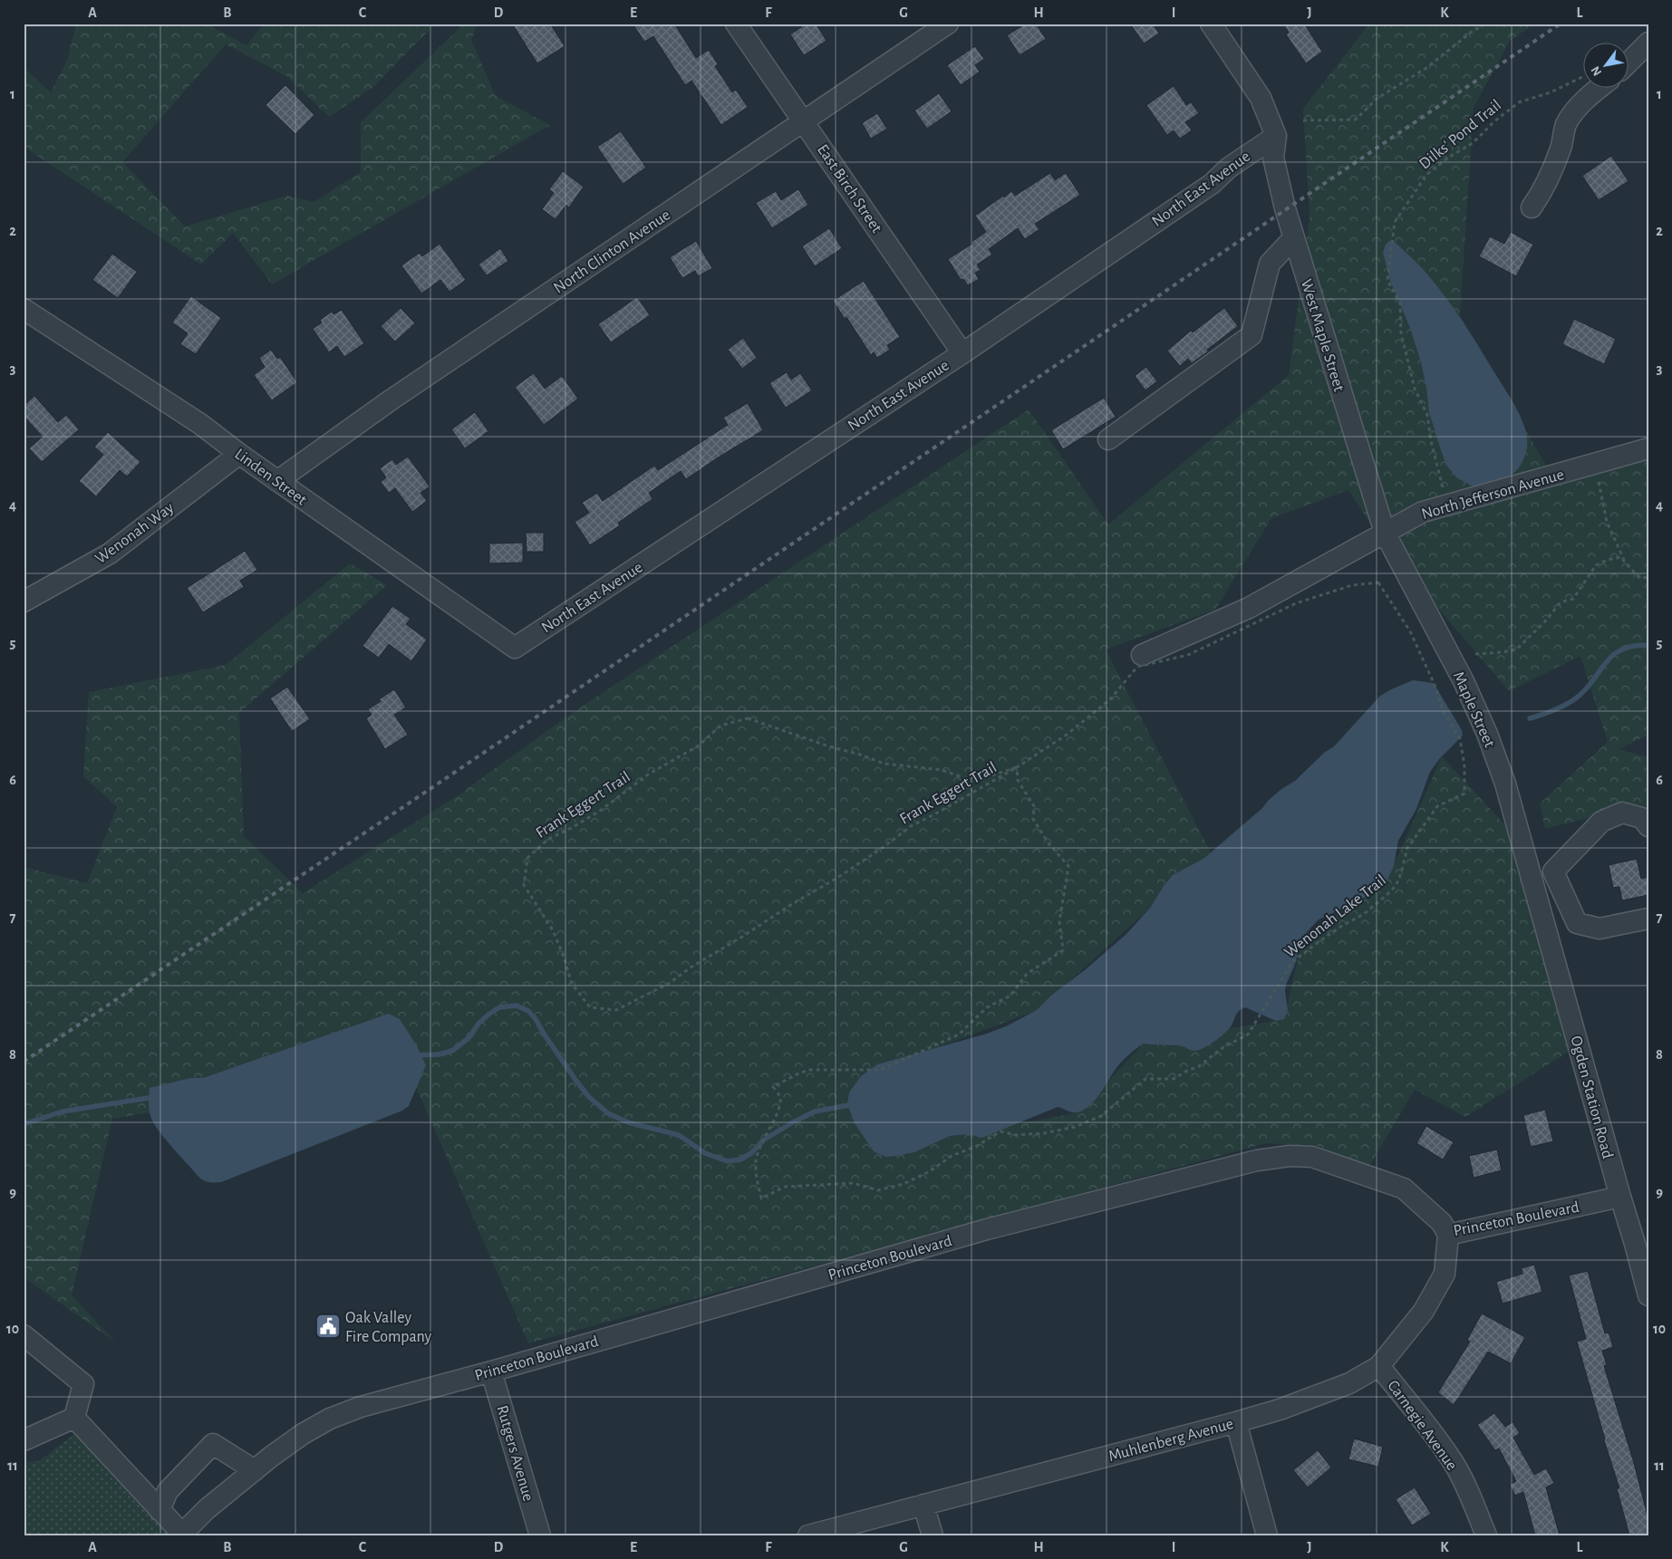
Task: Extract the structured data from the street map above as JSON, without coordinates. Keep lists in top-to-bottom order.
{
  "streets": {
    "street": [
      "East Birch Street",
      "North East Avenue",
      "North Clinton Avenue",
      "West Maple Street",
      "Linden Street",
      "North Jefferson Avenue",
      "Wenonah Way",
      "Maple Street",
      "Ogden Station Road",
      "Princeton Boulevard",
      "Carnegie Avenue",
      "Muhlenberg Avenue",
      "Rutgers Avenue"
    ],
    "path": ["Dilks' Pond Trail", "Frank Eggert Trail", "Wenonah Lake Trail"]
  },
  "crossings": [
    ["East Birch Street", "North East Avenue"],
    ["East Birch Street", "North Clinton Avenue"],
    ["North East Avenue", "West Maple Street"],
    ["North East Avenue", "Linden Street"],
    ["North Clinton Avenue", "Linden Street"],
    ["West Maple Street", "North Jefferson Avenue"],
    ["West Maple Street", "Maple Street"],
    ["Linden Street", "Wenonah Way"],
    ["North Jefferson Avenue", "Maple Street"],
    ["Maple Street", "Ogden Station Road"],
    ["Frank Eggert Trail", "Wenonah Lake Trail"],
    ["Ogden Station Road", "Princeton Boulevard"],
    ["Princeton Boulevard", "Muhlenberg Avenue"],
    ["Princeton Boulevard", "Rutgers Avenue"],
    ["Carnegie Avenue", "Muhlenberg Avenue"]
  ],
  "places": {
    "public building": ["Oak Valley Fire Company"]
  },
  "north": "bottom left",
  "grid": {
    "columns": [
      "A",
      "B",
      "C",
      "D",
      "E",
      "F",
      "G",
      "H",
      "I",
      "J",
      "K",
      "L"
    ],
    "rows": [
      "1",
      "2",
      "3",
      "4",
      "5",
      "6",
      "7",
      "8",
      "9",
      "10",
      "11"
    ]
  }
}
